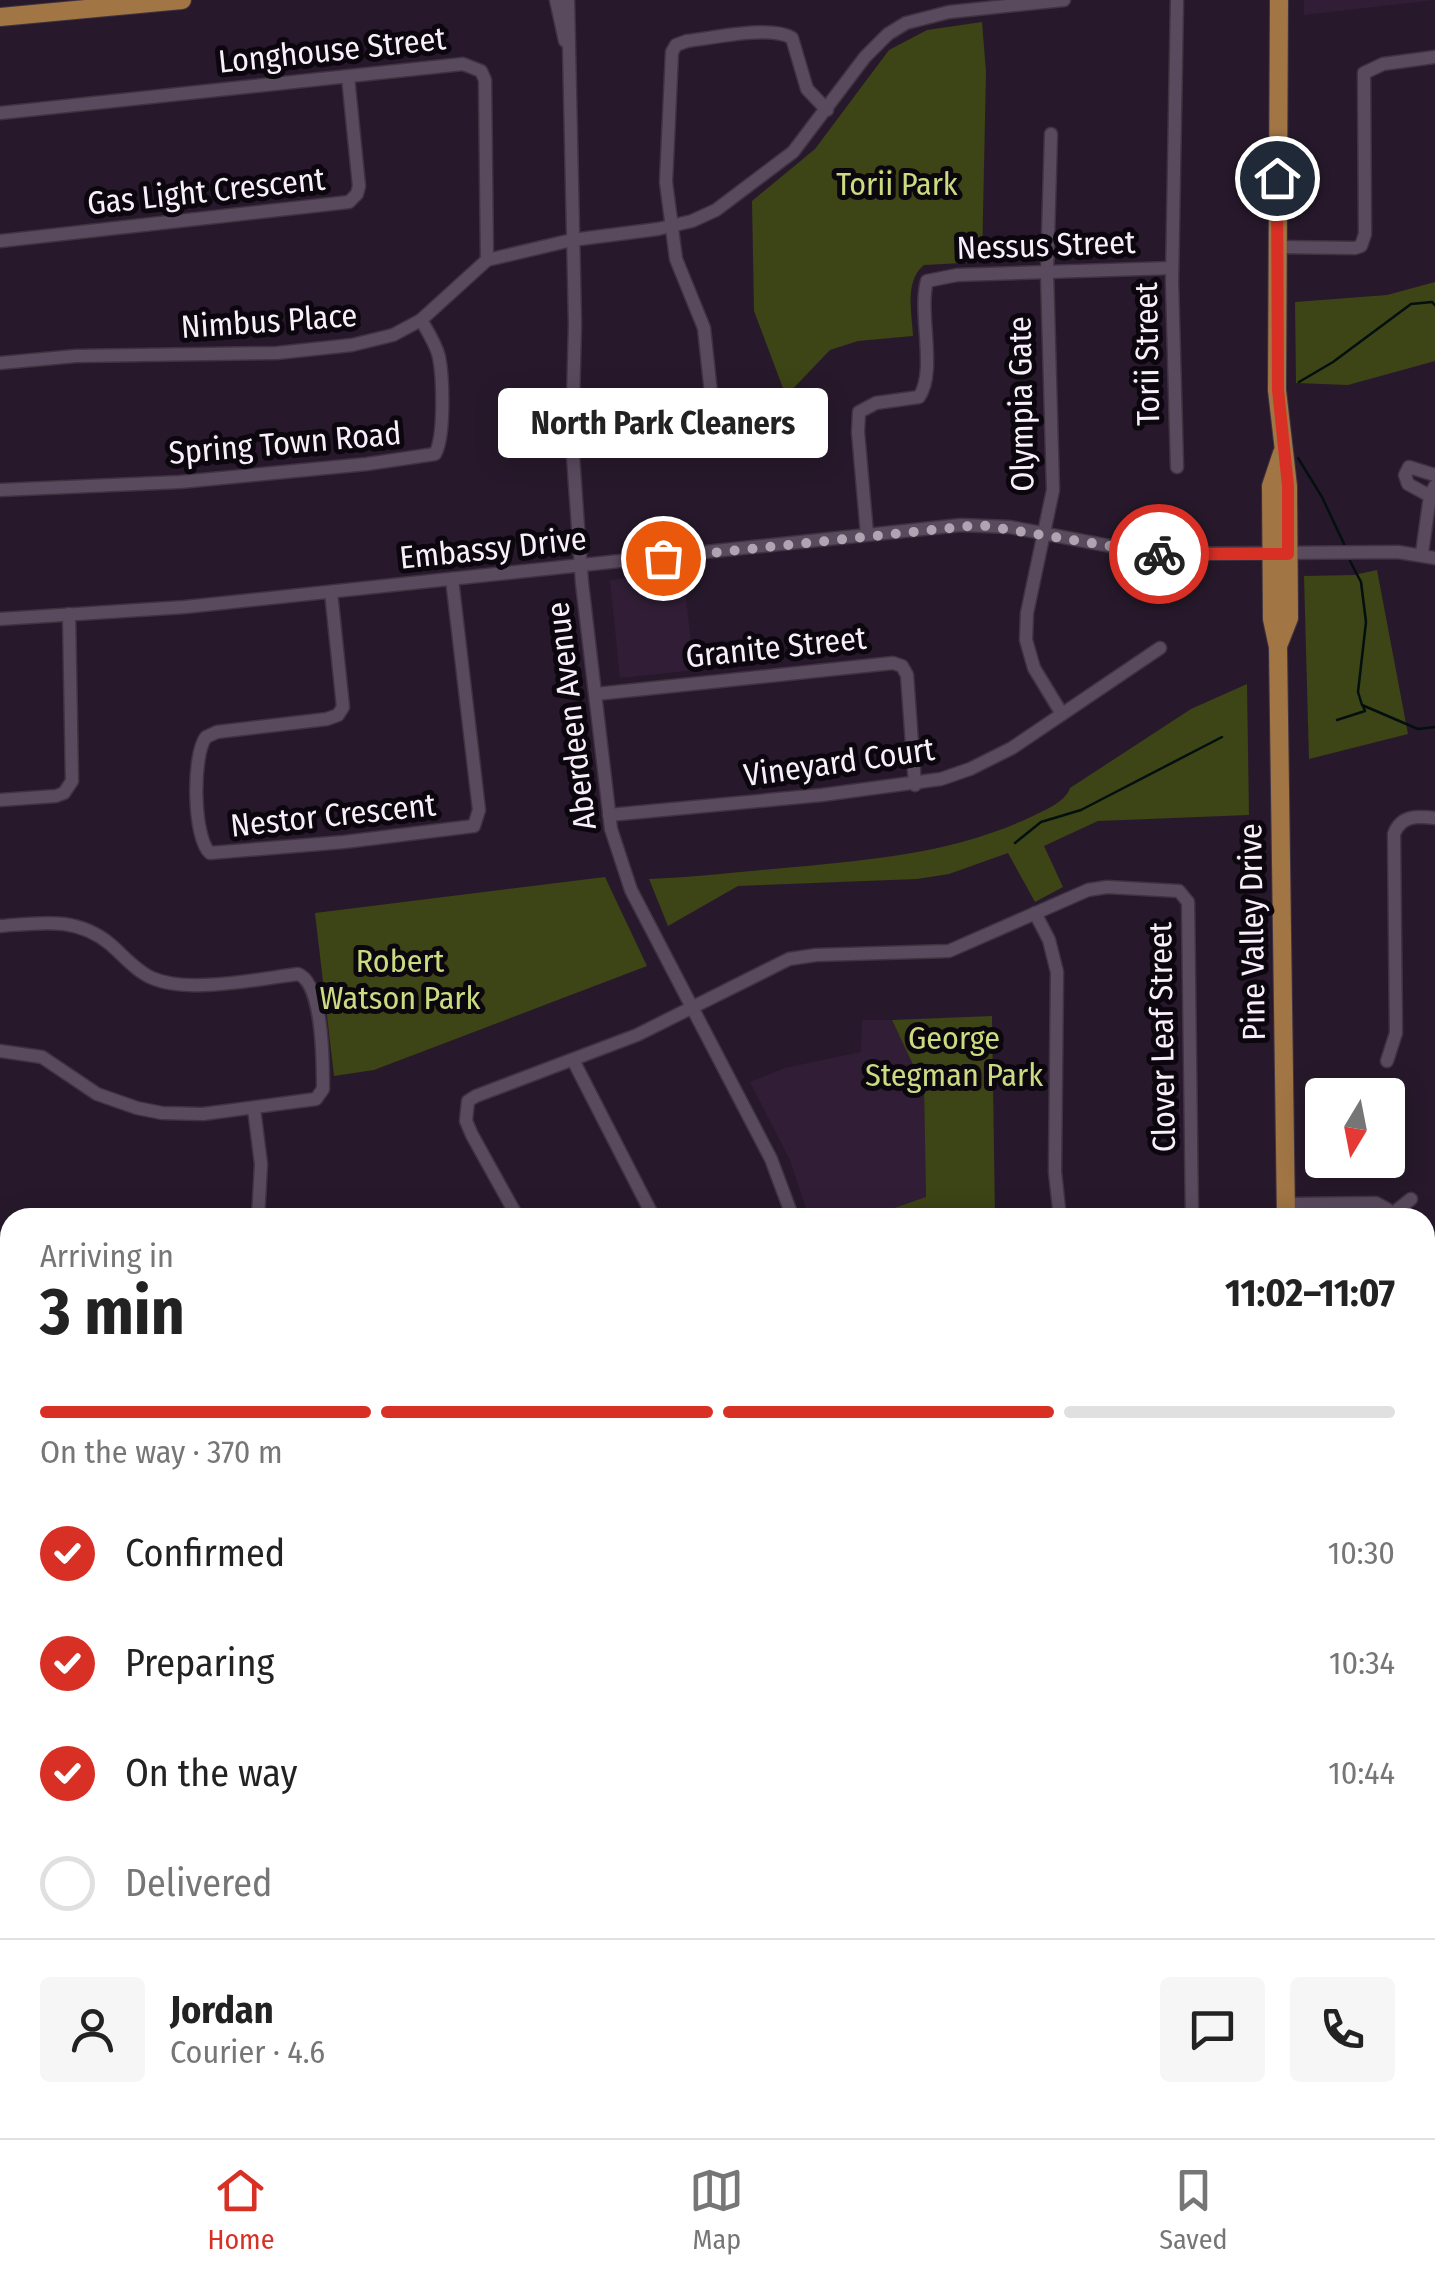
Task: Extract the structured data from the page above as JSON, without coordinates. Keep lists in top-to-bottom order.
{
  "streets": {
    "main road": ["Pine Valley Drive"],
    "street": [
      "Longhouse Street",
      "Gas Light Crescent",
      "Nessus Street",
      "Nimbus Place",
      "Torii Street",
      "Olympia Gate",
      "Spring Town Road",
      "Embassy Drive",
      "Granite Street",
      "Aberdeen Avenue",
      "Vineyard Court",
      "Nestor Crescent",
      "Clover Leaf Street"
    ]
  },
  "crossings": [
    ["Longhouse Street", "Gas Light Crescent"],
    ["Longhouse Street", "Nimbus Place"],
    ["Nessus Street", "Torii Street"],
    ["Nessus Street", "Olympia Gate"],
    ["Nessus Street", "Embassy Drive"],
    ["Nimbus Place", "Spring Town Road"],
    ["Nimbus Place", "Aberdeen Avenue"],
    ["Olympia Gate", "Embassy Drive"],
    ["Olympia Gate", "Vineyard Court"],
    ["Embassy Drive", "Aberdeen Avenue"],
    ["Embassy Drive", "Nestor Crescent"],
    ["Embassy Drive", "Pine Valley Drive"],
    ["Granite Street", "Aberdeen Avenue"],
    ["Granite Street", "Vineyard Court"],
    ["Aberdeen Avenue", "Vineyard Court"],
    ["Aberdeen Avenue", "Clover Leaf Street"]
  ],
  "parks": ["Torii Park", "Robert Watson Park", "George Stegman Park"],
  "places": ["North Park Cleaners"],
  "north": "bottom",
  "page": {
    "bubble": "North Park Cleaners",
    "heading": ["3 min", "Arriving in", "11:02–11:07"],
    "panel": ["Jordan", "Courier · 4.6"],
    "bar": "On the way · 370 m",
    "list": [
      ["Confirmed", "10:30"],
      ["Preparing", "10:34"],
      ["On the way", "10:44"],
      "Delivered"
    ],
    "tabs": ["Home", "Map", "Saved"]
  }
}
